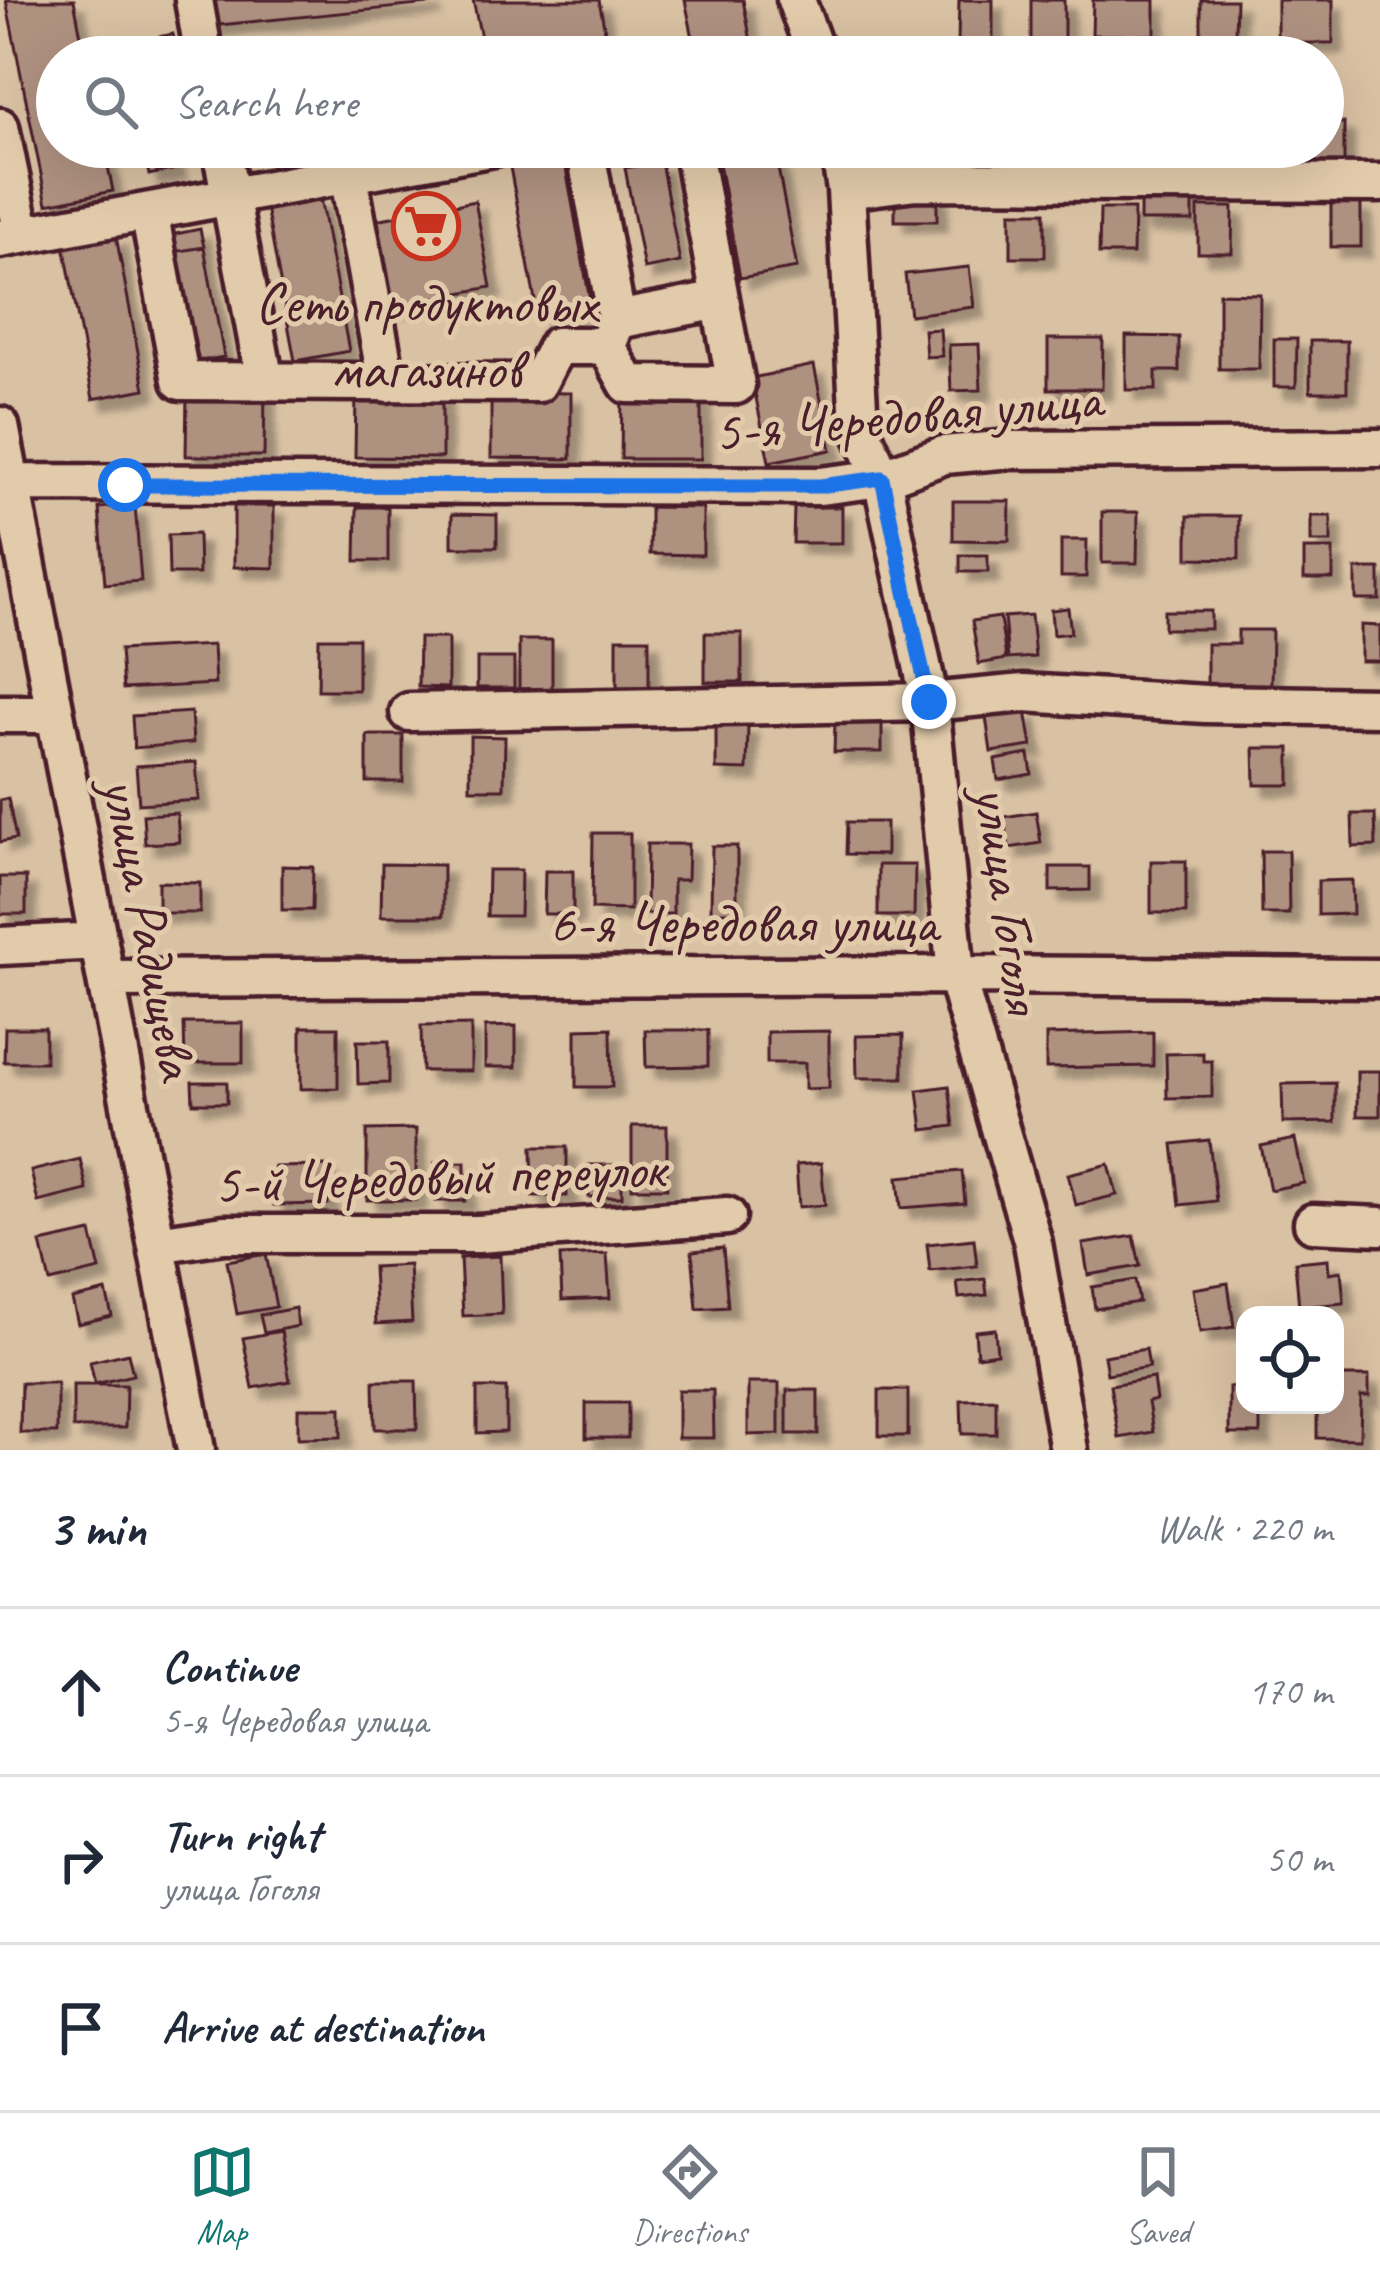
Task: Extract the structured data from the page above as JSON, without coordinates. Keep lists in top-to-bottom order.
{
  "streets": {
    "street": [
      "5-я Чередовая улица",
      "улица Гоголя",
      "6-я Чередовая улица",
      "улица Радищева",
      "5-й Чередовый переулок"
    ]
  },
  "crossings": [
    ["5-я Чередовая улица", "улица Гоголя"],
    ["5-я Чередовая улица", "улица Радищева"],
    ["улица Гоголя", "6-я Чередовая улица"],
    ["6-я Чередовая улица", "улица Радищева"],
    ["улица Радищева", "5-й Чередовый переулок"]
  ],
  "places": {
    "supermarket": ["Сеть продуктовых магазинов"]
  },
  "page": {
    "search": "Search here",
    "heading": ["3 min", "Walk · 220 m"],
    "list": [
      ["Continue", "5-я Чередовая улица", "170 m"],
      ["Turn right", "улица Гоголя", "50 m"],
      "Arrive at destination"
    ],
    "nav": ["Map", "Directions", "Saved"]
  }
}
